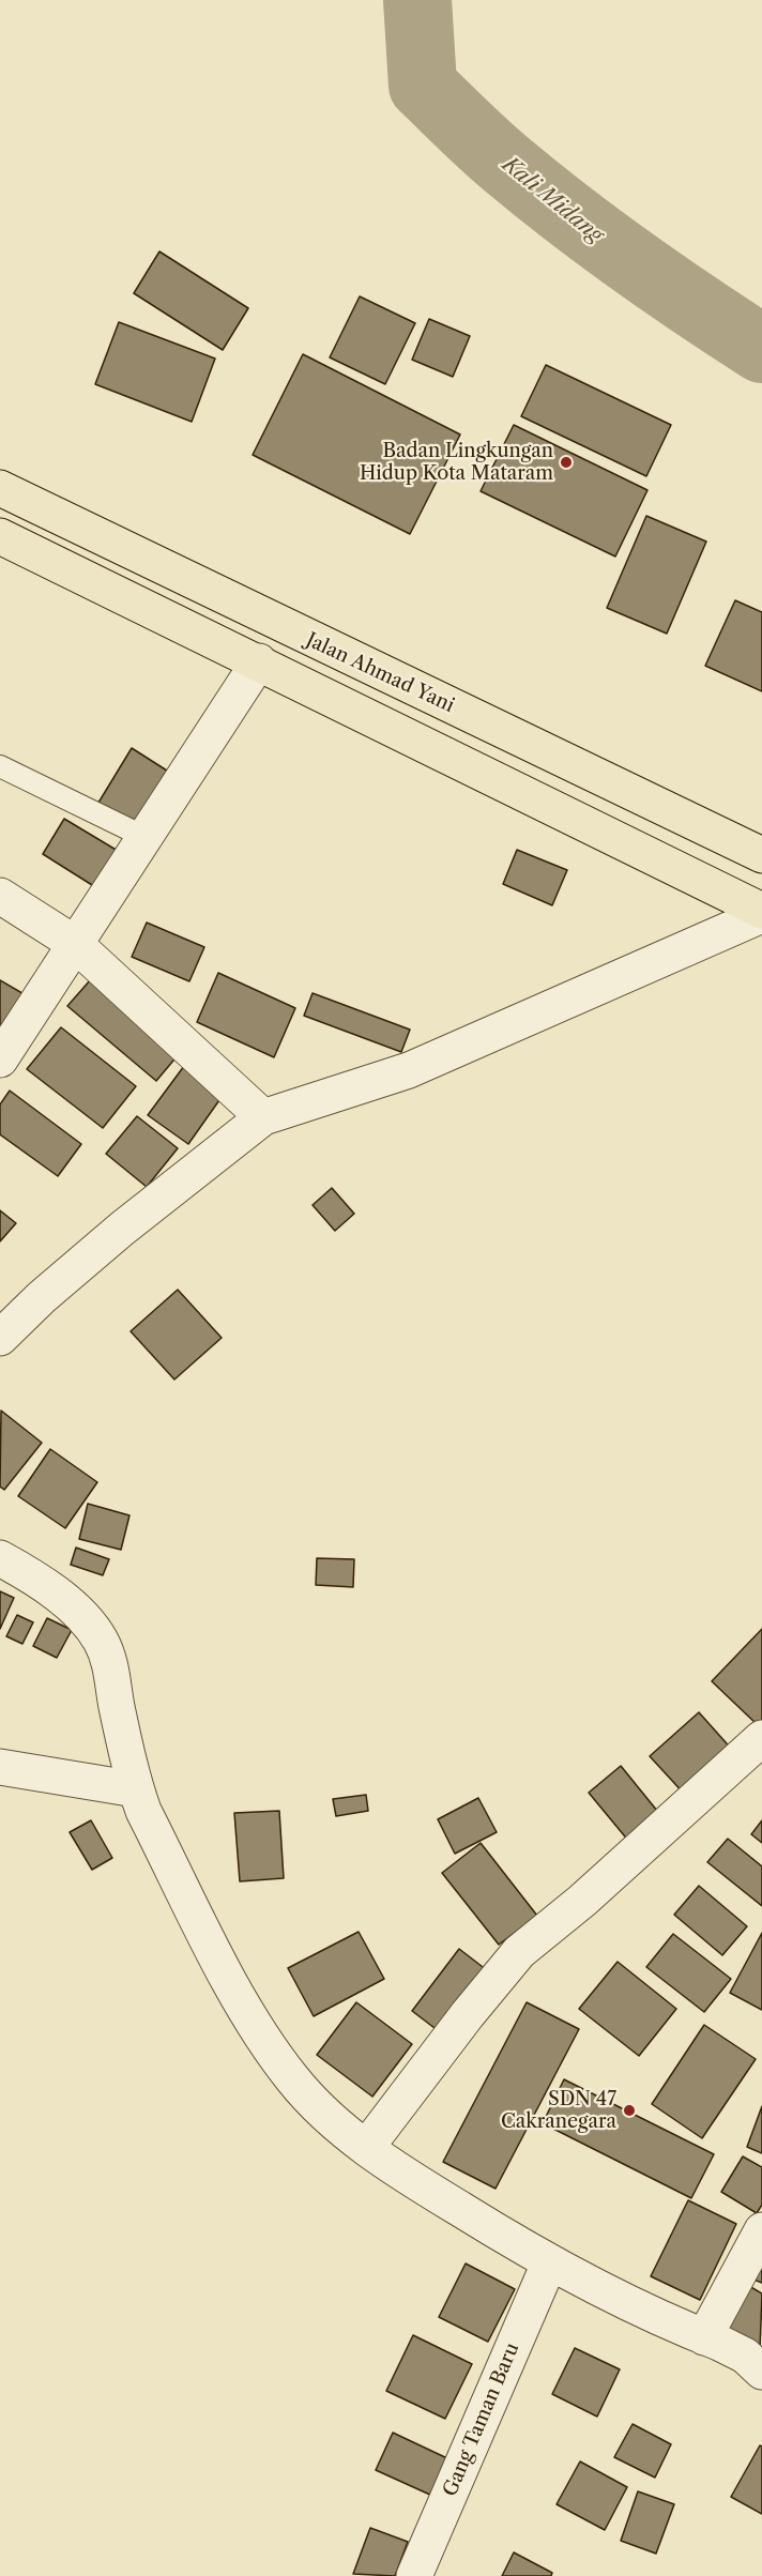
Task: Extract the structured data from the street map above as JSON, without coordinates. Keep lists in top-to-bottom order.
{
  "streets": {
    "highway": ["Jalan Ahmad Yani"],
    "street": ["Gang Taman Baru"]
  },
  "water": ["Kali Midang"],
  "places": ["Badan Lingkungan Hidup Kota Mataram", "SDN 47 Cakranegara"]
}
